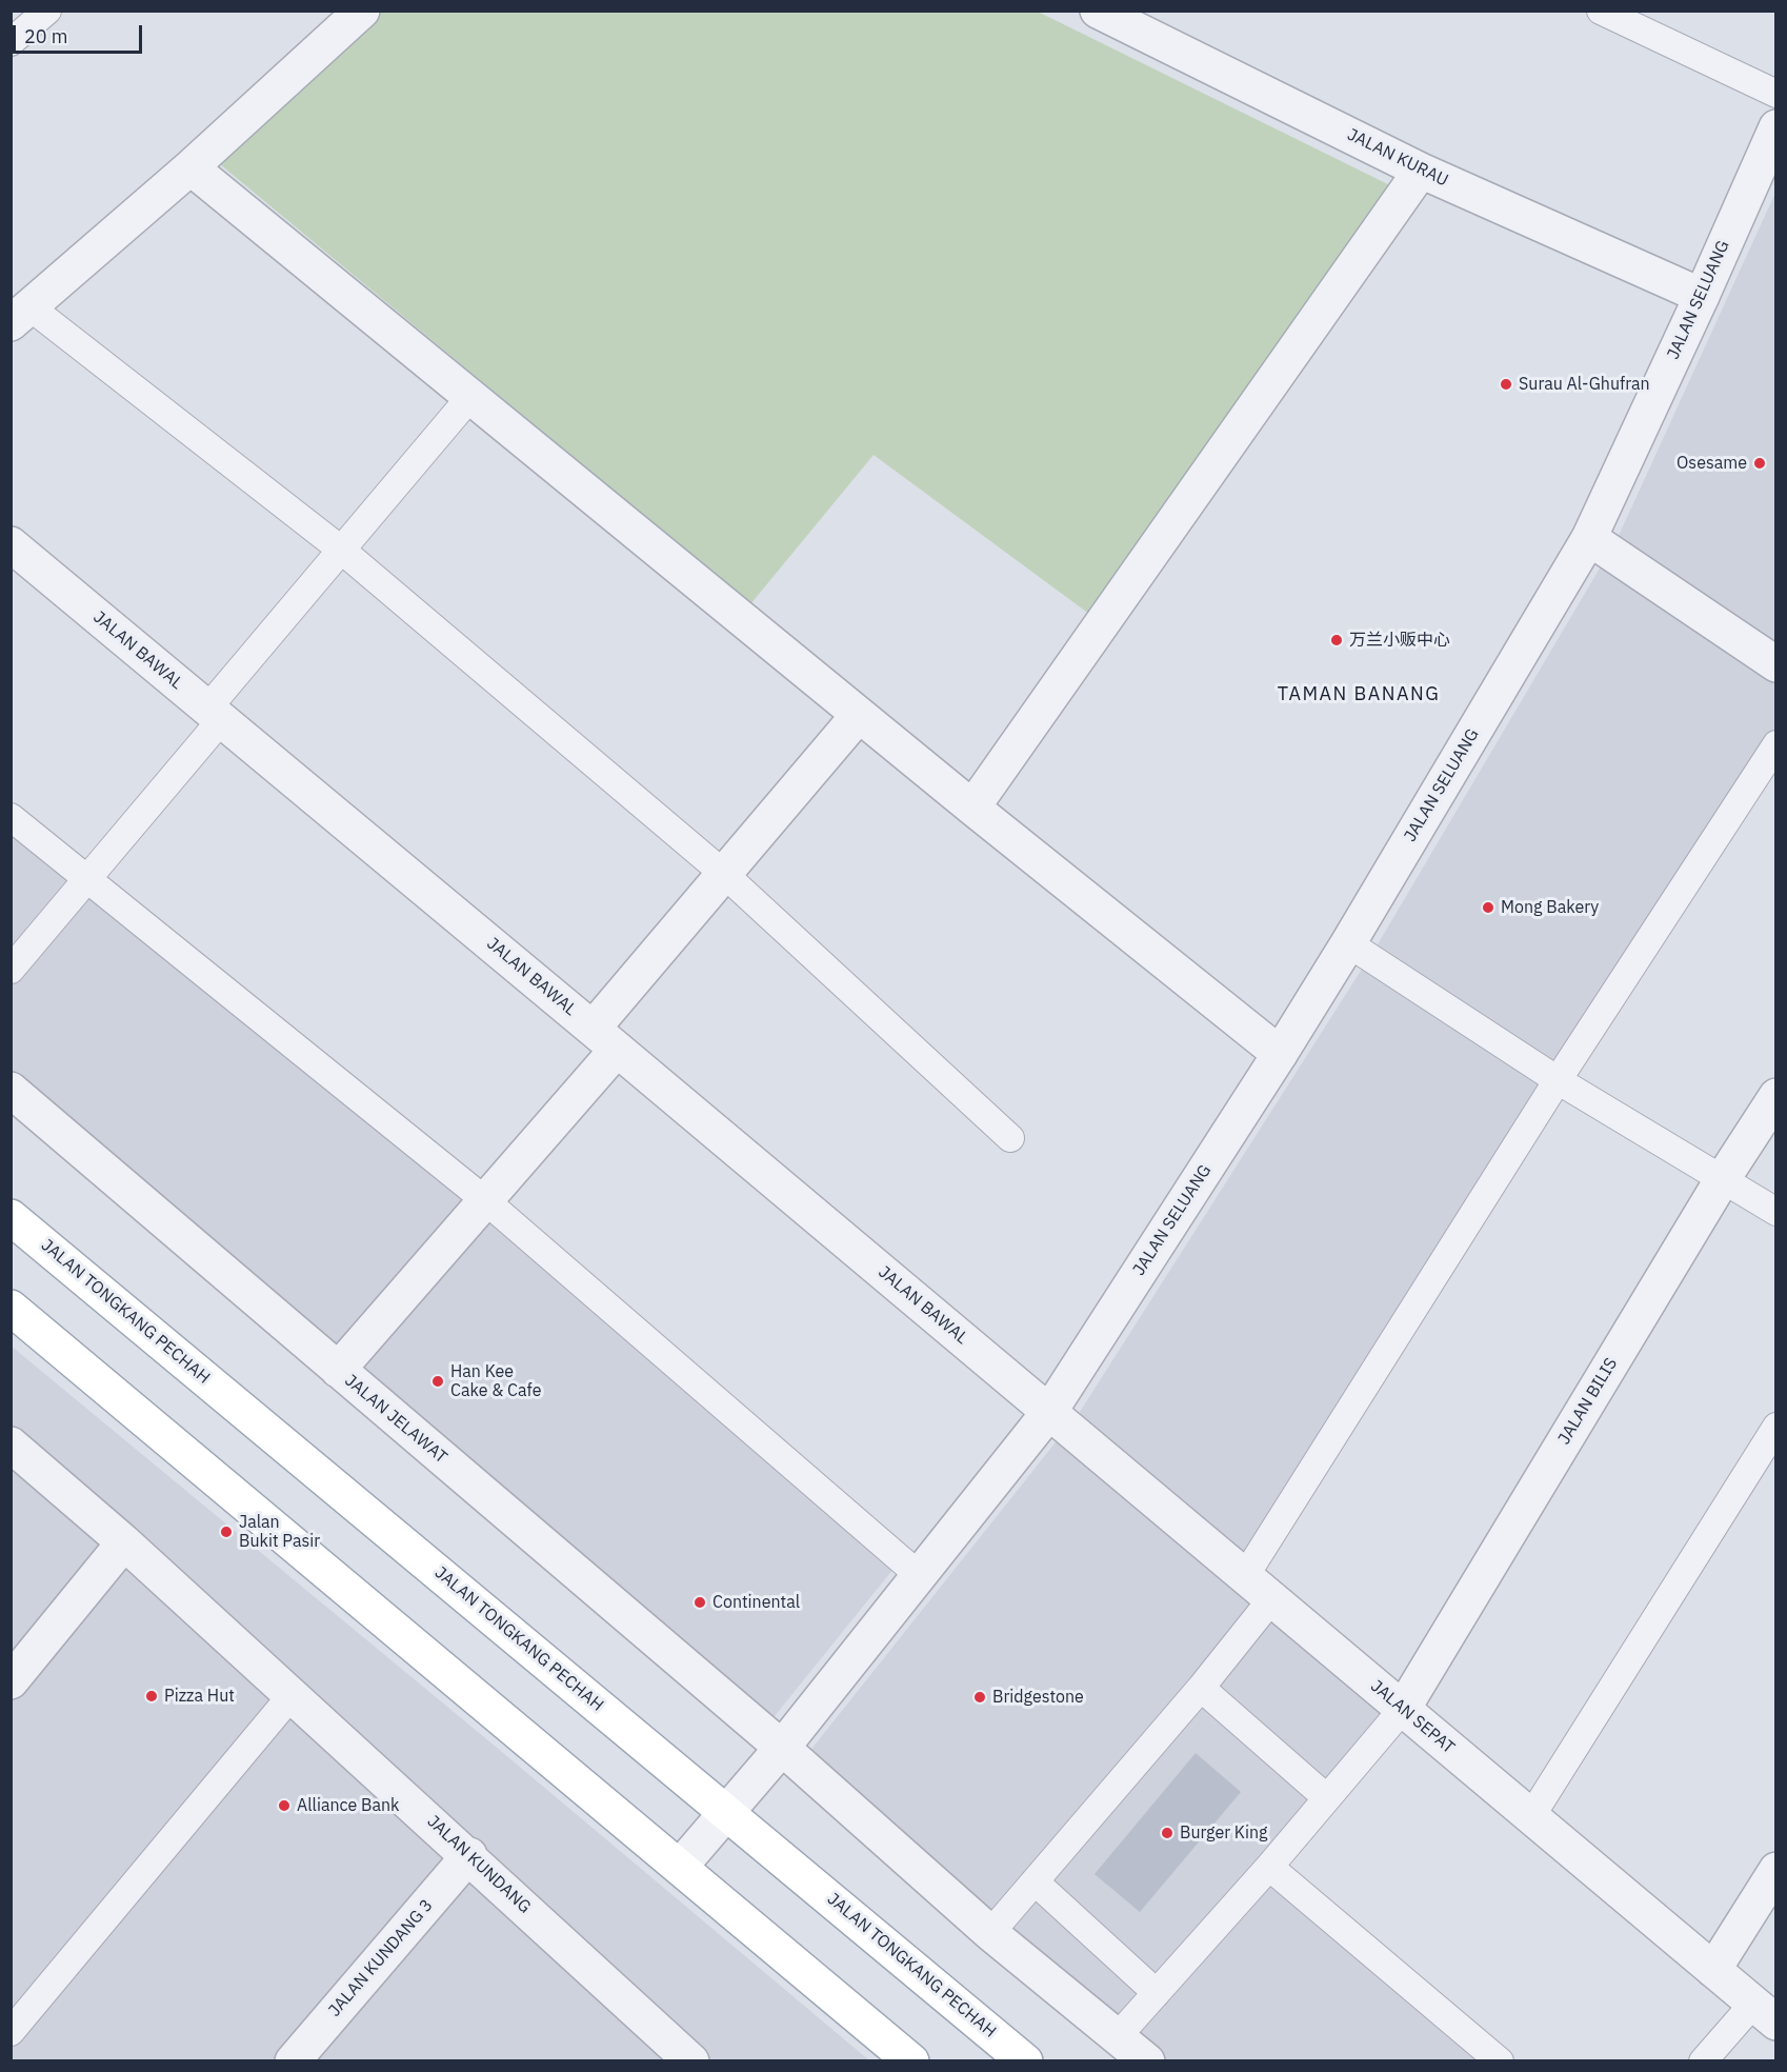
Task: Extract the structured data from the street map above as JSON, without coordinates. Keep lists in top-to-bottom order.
{
  "streets": {
    "main road": ["JALAN TONGKANG PECHAH"],
    "street": [
      "JALAN KURAU",
      "JALAN SELUANG",
      "JALAN BAWAL",
      "JALAN BILIS",
      "JALAN JELAWAT",
      "JALAN SEPAT",
      "JALAN KUNDANG",
      "JALAN KUNDANG 3"
    ]
  },
  "crossings": [
    ["JALAN KURAU", "JALAN SELUANG"],
    ["JALAN SELUANG", "JALAN BAWAL"],
    ["JALAN SELUANG", "JALAN TONGKANG PECHAH"],
    ["JALAN SELUANG", "JALAN JELAWAT"],
    ["JALAN SELUANG", "JALAN SEPAT"],
    ["JALAN BAWAL", "JALAN SEPAT"],
    ["JALAN BILIS", "JALAN SEPAT"],
    ["JALAN KUNDANG", "JALAN KUNDANG 3"]
  ],
  "districts": ["TAMAN BANANG"],
  "places": [
    "Surau Al-Ghufran",
    "Osesame",
    "万兰小贩中心",
    "Mong Bakery",
    "Han Kee Cake & Cafe",
    "Jalan Bukit Pasir",
    "Continental",
    "Pizza Hut",
    "Bridgestone",
    "Alliance Bank",
    "Burger King"
  ],
  "scale_bar": "20 m"
}
